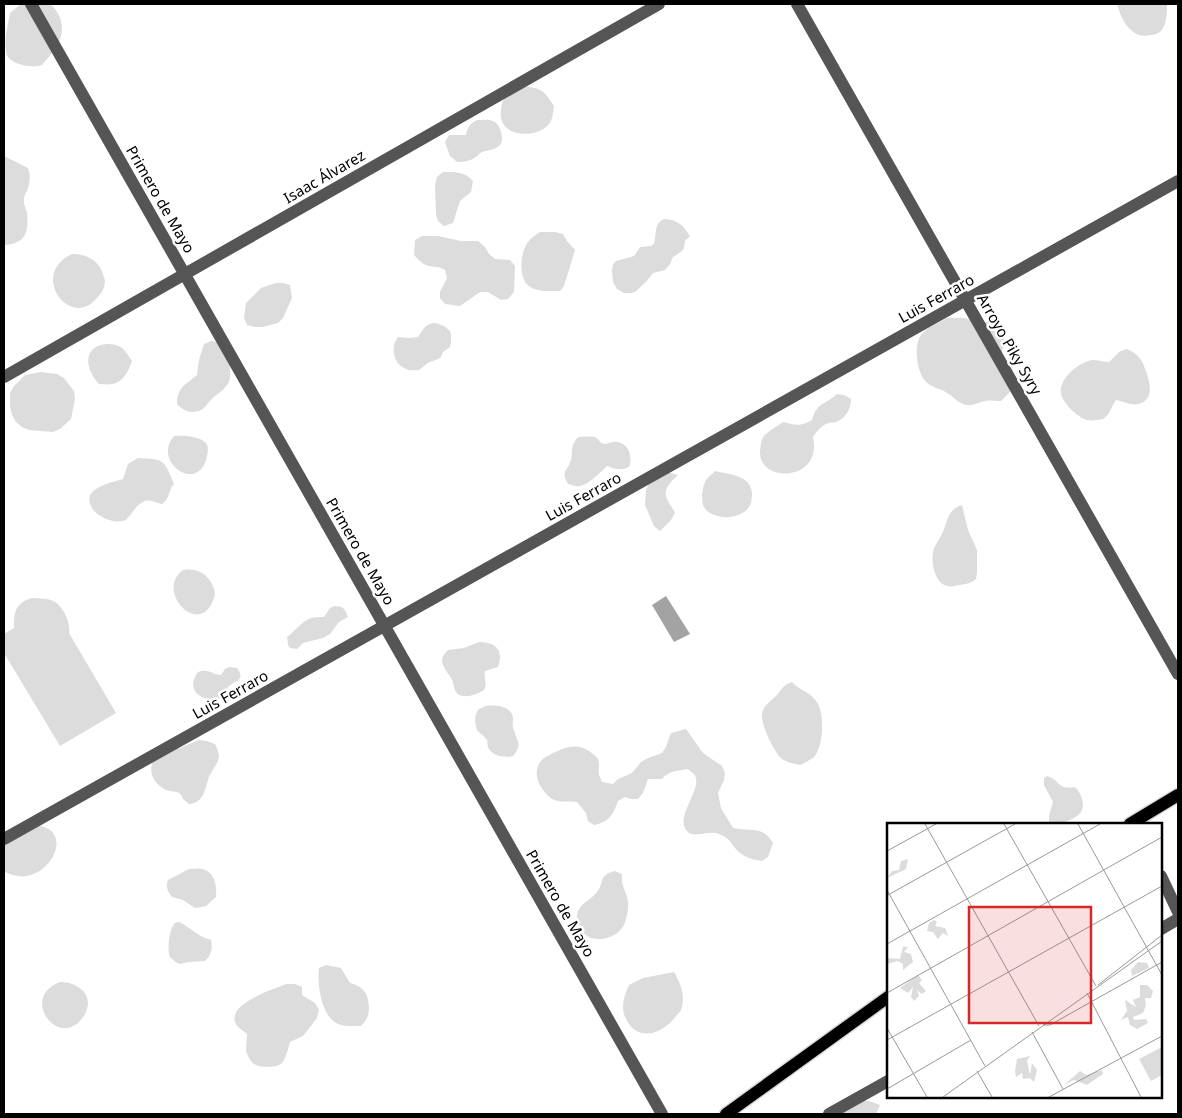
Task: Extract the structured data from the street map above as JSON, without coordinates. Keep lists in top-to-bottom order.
{
  "streets": {
    "street": [
      "Isaac Álvarez",
      "Primero de Mayo",
      "Luis Ferraro",
      "Arroyo Piky Syry"
    ]
  },
  "crossings": [
    ["Isaac Álvarez", "Primero de Mayo"],
    ["Primero de Mayo", "Luis Ferraro"],
    ["Luis Ferraro", "Arroyo Piky Syry"]
  ]
}
